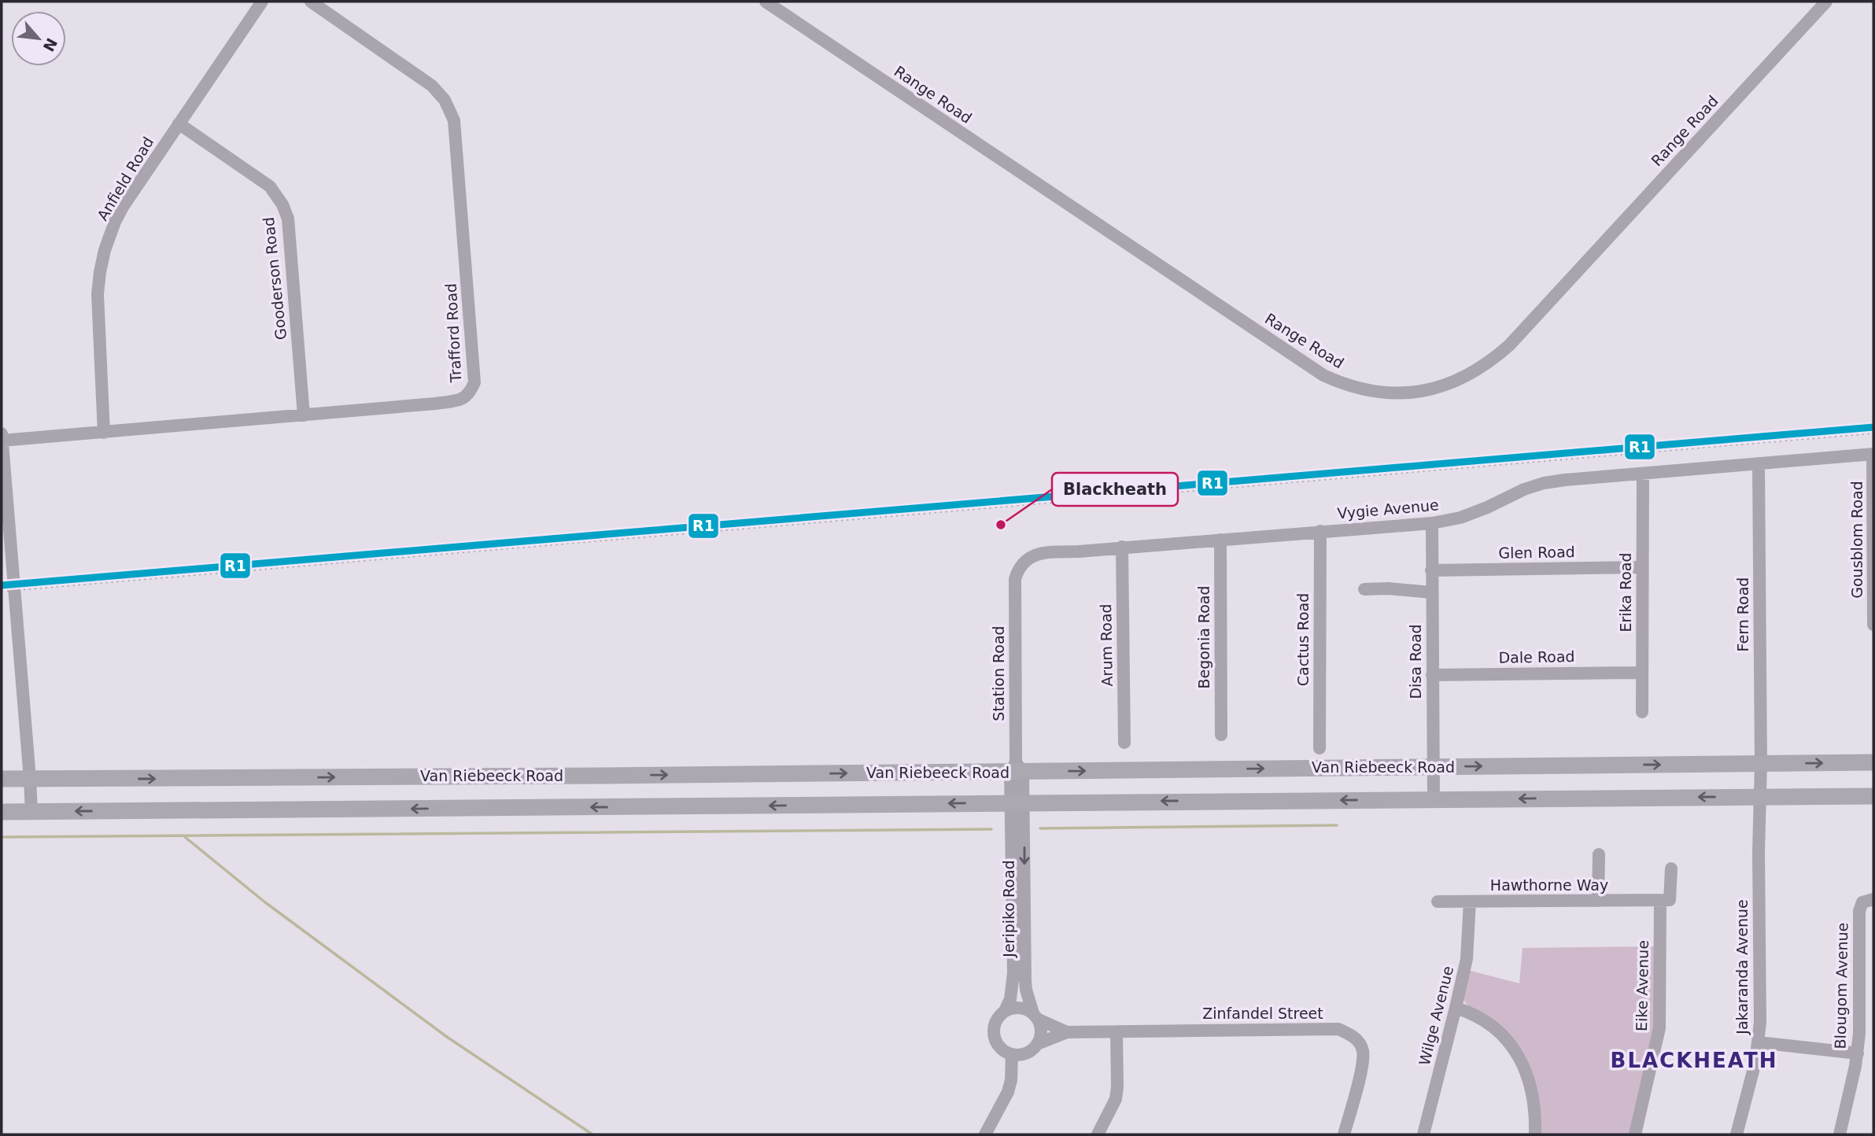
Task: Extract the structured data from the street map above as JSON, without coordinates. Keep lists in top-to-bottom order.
{
  "streets": {
    "main road": ["Van Riebeeck Road"],
    "street": [
      "Range Road",
      "Anfield Road",
      "Gooderson Road",
      "Trafford Road",
      "Vygie Avenue",
      "Gousblom Road",
      "Glen Road",
      "Erika Road",
      "Fern Road",
      "Begonia Road",
      "Cactus Road",
      "Arum Road",
      "Dale Road",
      "Disa Road",
      "Station Road",
      "Hawthorne Way",
      "Jeripiko Road",
      "Jakaranda Avenue",
      "Eike Avenue",
      "Blougom Avenue",
      "Zinfandel Street",
      "Wilge Avenue"
    ]
  },
  "crossings": [
    ["Anfield Road", "Gooderson Road"],
    ["Anfield Road", "Trafford Road"],
    ["Gooderson Road", "Trafford Road"],
    ["Vygie Avenue", "Gousblom Road"],
    ["Vygie Avenue", "Erika Road"],
    ["Vygie Avenue", "Fern Road"],
    ["Vygie Avenue", "Begonia Road"],
    ["Vygie Avenue", "Cactus Road"],
    ["Vygie Avenue", "Arum Road"],
    ["Vygie Avenue", "Disa Road"],
    ["Vygie Avenue", "Station Road"],
    ["Glen Road", "Erika Road"],
    ["Glen Road", "Disa Road"],
    ["Erika Road", "Dale Road"],
    ["Fern Road", "Van Riebeeck Road"],
    ["Fern Road", "Jakaranda Avenue"],
    ["Dale Road", "Disa Road"],
    ["Disa Road", "Van Riebeeck Road"],
    ["Station Road", "Van Riebeeck Road"],
    ["Station Road", "Jeripiko Road"],
    ["Van Riebeeck Road", "Jeripiko Road"],
    ["Van Riebeeck Road", "Jakaranda Avenue"],
    ["Hawthorne Way", "Eike Avenue"],
    ["Hawthorne Way", "Wilge Avenue"],
    ["Jeripiko Road", "Zinfandel Street"]
  ],
  "districts": ["BLACKHEATH"],
  "places": ["Blackheath"],
  "lines": ["transit line R1"],
  "north": "bottom right"
}
